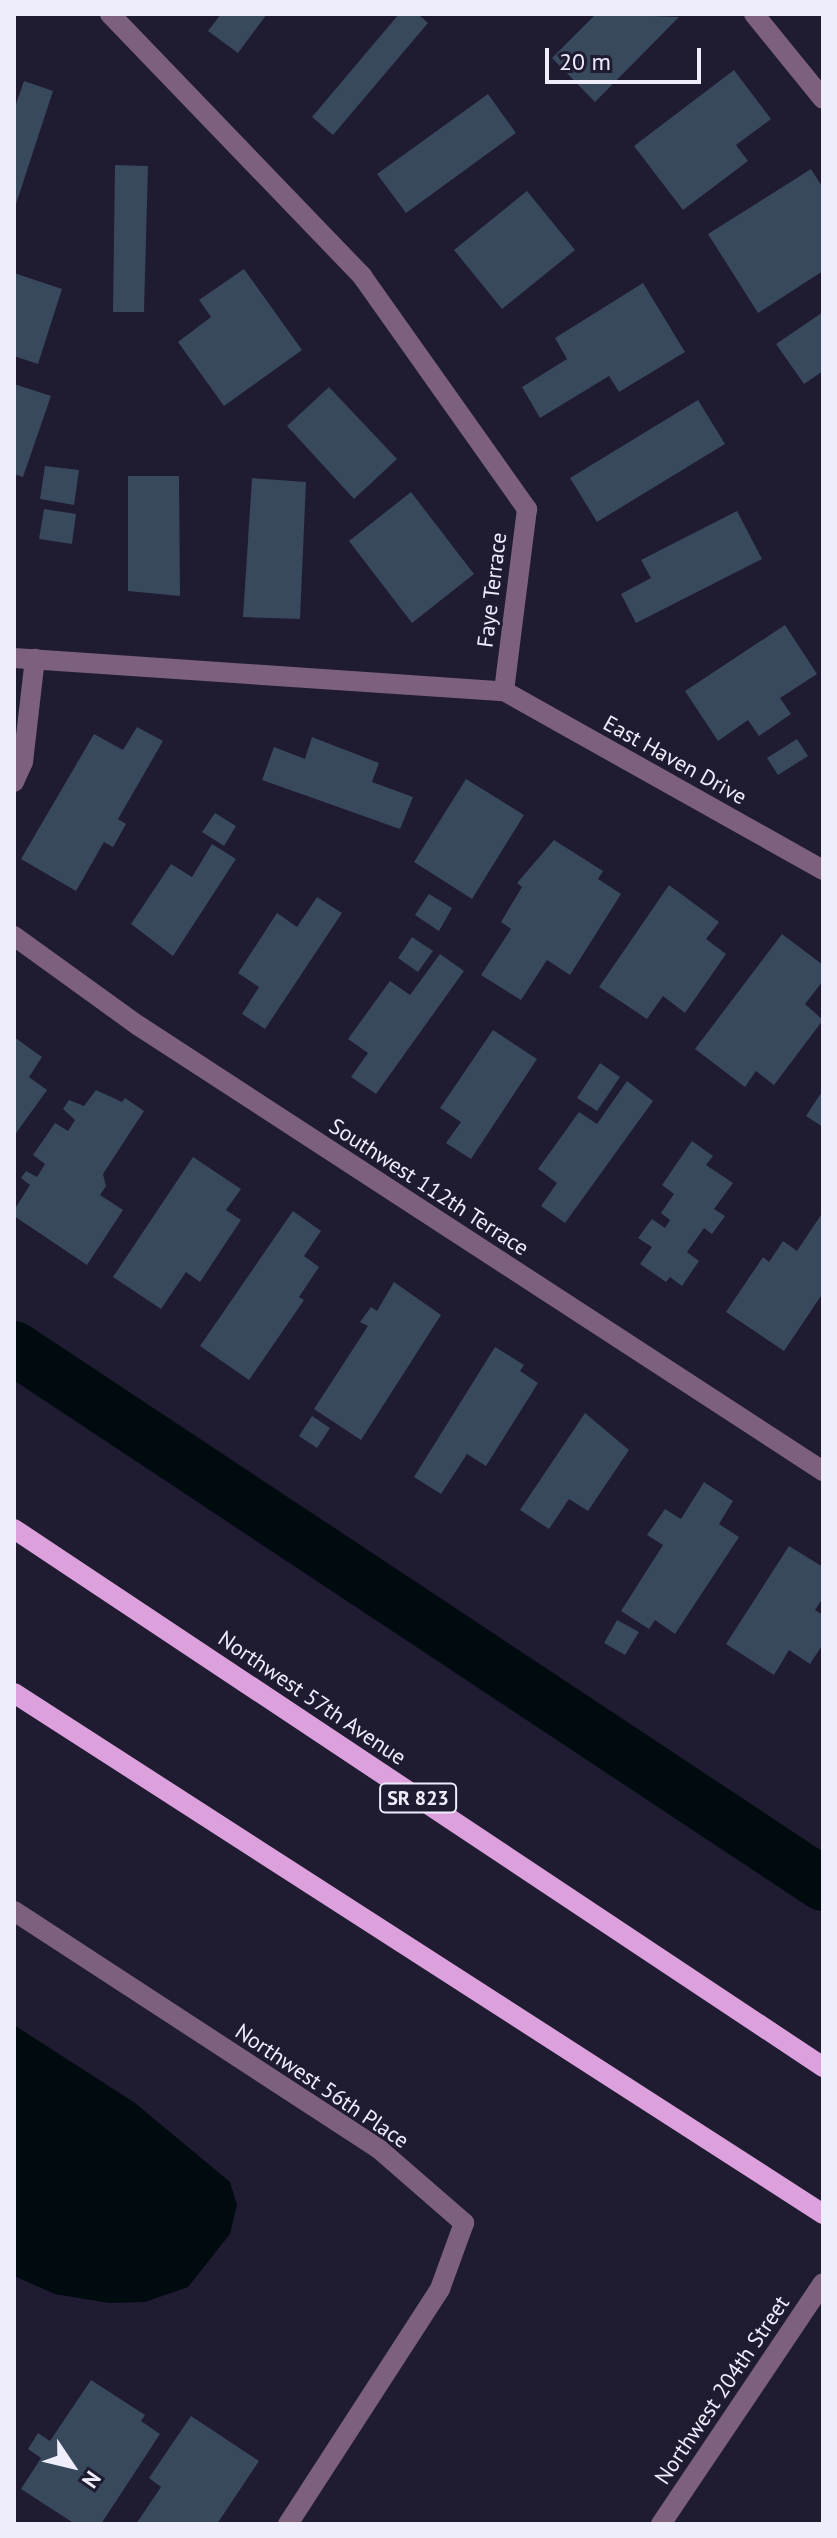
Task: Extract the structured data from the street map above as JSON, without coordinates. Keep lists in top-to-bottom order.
{
  "streets": {
    "main road": ["Northwest 57th Avenue", "SR 823"],
    "street": [
      "Faye Terrace",
      "East Haven Drive",
      "Southwest 112th Terrace",
      "Northwest 56th Place",
      "Northwest 204th Street"
    ]
  },
  "crossings": [
    ["Faye Terrace", "East Haven Drive"]
  ],
  "scale_bar": "20 m",
  "north": "bottom right"
}
